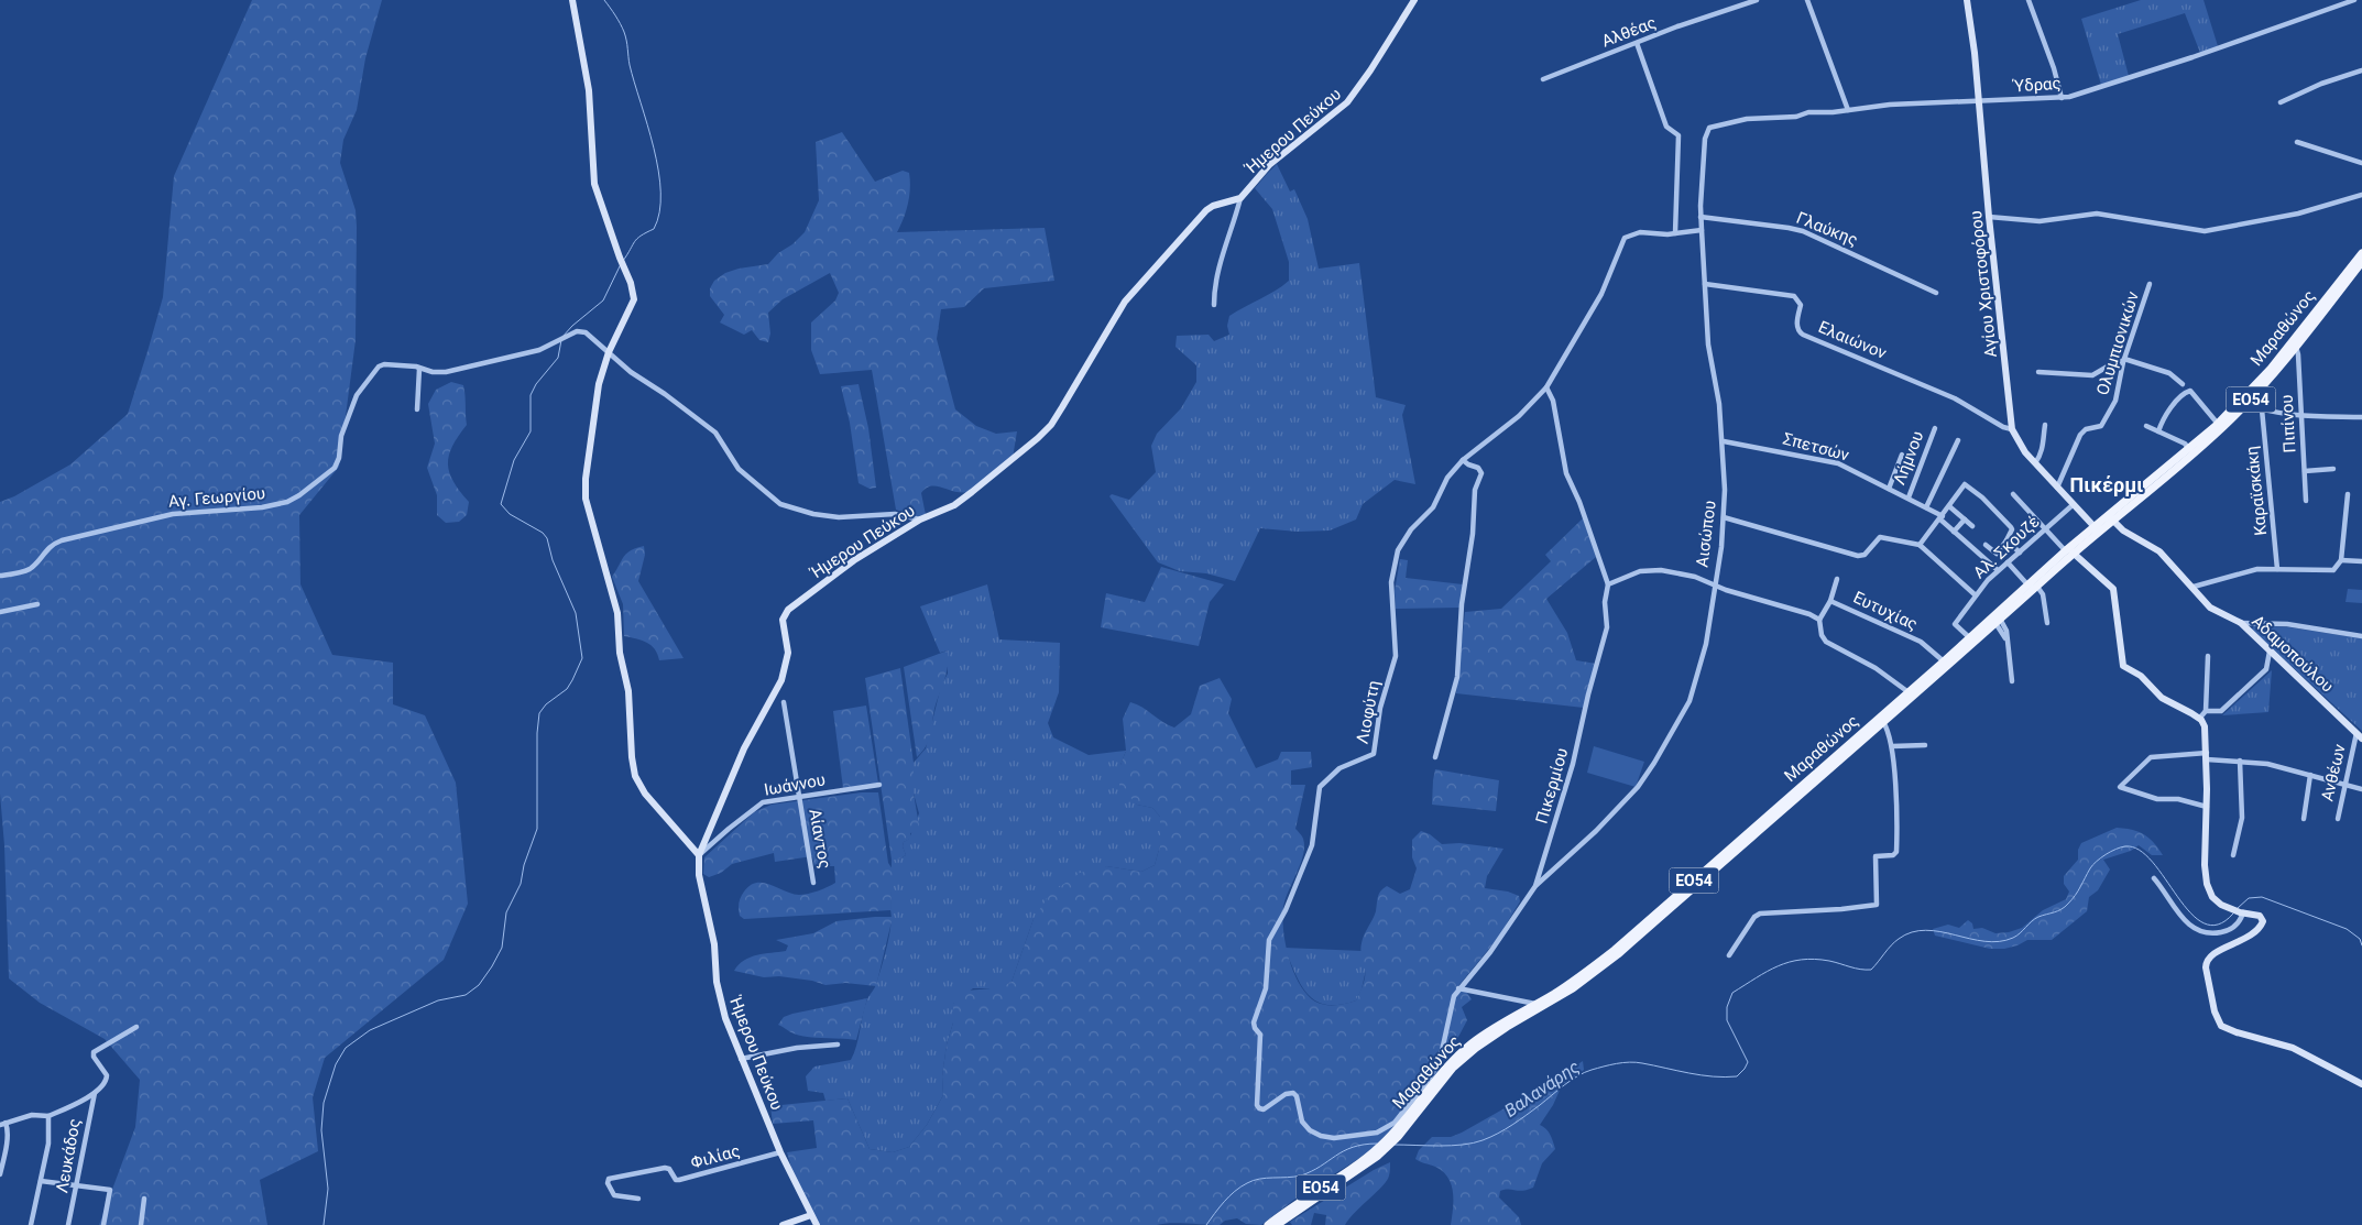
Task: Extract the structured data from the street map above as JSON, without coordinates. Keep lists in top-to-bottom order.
{
  "streets": {
    "main road": ["Μαραθώνος", "ΕΟ54"],
    "street": [
      "Αλθέας",
      "Ύδρας",
      "Ήμερου Πεύκου",
      "Γλαύκης",
      "Αγίου Χριστοφόρου",
      "Ελαιώνον",
      "Ολυμπιονικών",
      "Πιπίνου",
      "Σπετσών",
      "Λήμνου",
      "Καραϊσκάκη",
      "Αγ. Γεωργίου",
      "Αισώπου",
      "Αλ. Σκουζέ",
      "Ευτυχίας",
      "Αδαμοπούλου",
      "Λιοφύτη",
      "Ανθέων",
      "Ιωάννου",
      "Πικερμίου",
      "Αίαντος",
      "Λευκάδος",
      "Φιλίας"
    ]
  },
  "crossings": [
    ["Ύδρας", "Αγίου Χριστοφόρου"],
    ["Ύδρας", "Αισώπου"],
    ["Ήμερου Πεύκου", "Ιωάννου"],
    ["Ήμερου Πεύκου", "Φιλίας"],
    ["Γλαύκης", "Αισώπου"],
    ["Αγίου Χριστοφόρου", "Μαραθώνος"],
    ["Αγίου Χριστοφόρου", "Ελαιώνον"],
    ["Αγίου Χριστοφόρου", "Ολυμπιονικών"],
    ["Αγίου Χριστοφόρου", "Αλ. Σκουζέ"],
    ["Μαραθώνος", "Πιπίνου"],
    ["Μαραθώνος", "Αλ. Σκουζέ"],
    ["Μαραθώνος", "Ευτυχίας"],
    ["Μαραθώνος", "Αδαμοπούλου"],
    ["Ελαιώνον", "Αισώπου"],
    ["Σπετσών", "Λήμνου"],
    ["Σπετσών", "Αισώπου"],
    ["Σπετσών", "Αλ. Σκουζέ"],
    ["Αισώπου", "Πικερμίου"],
    ["Αδαμοπούλου", "Ανθέων"],
    ["Λιοφύτη", "Πικερμίου"],
    ["Ιωάννου", "Αίαντος"]
  ],
  "districts": ["Πικέρμι"],
  "water": ["Βαλανάρης"]
}
